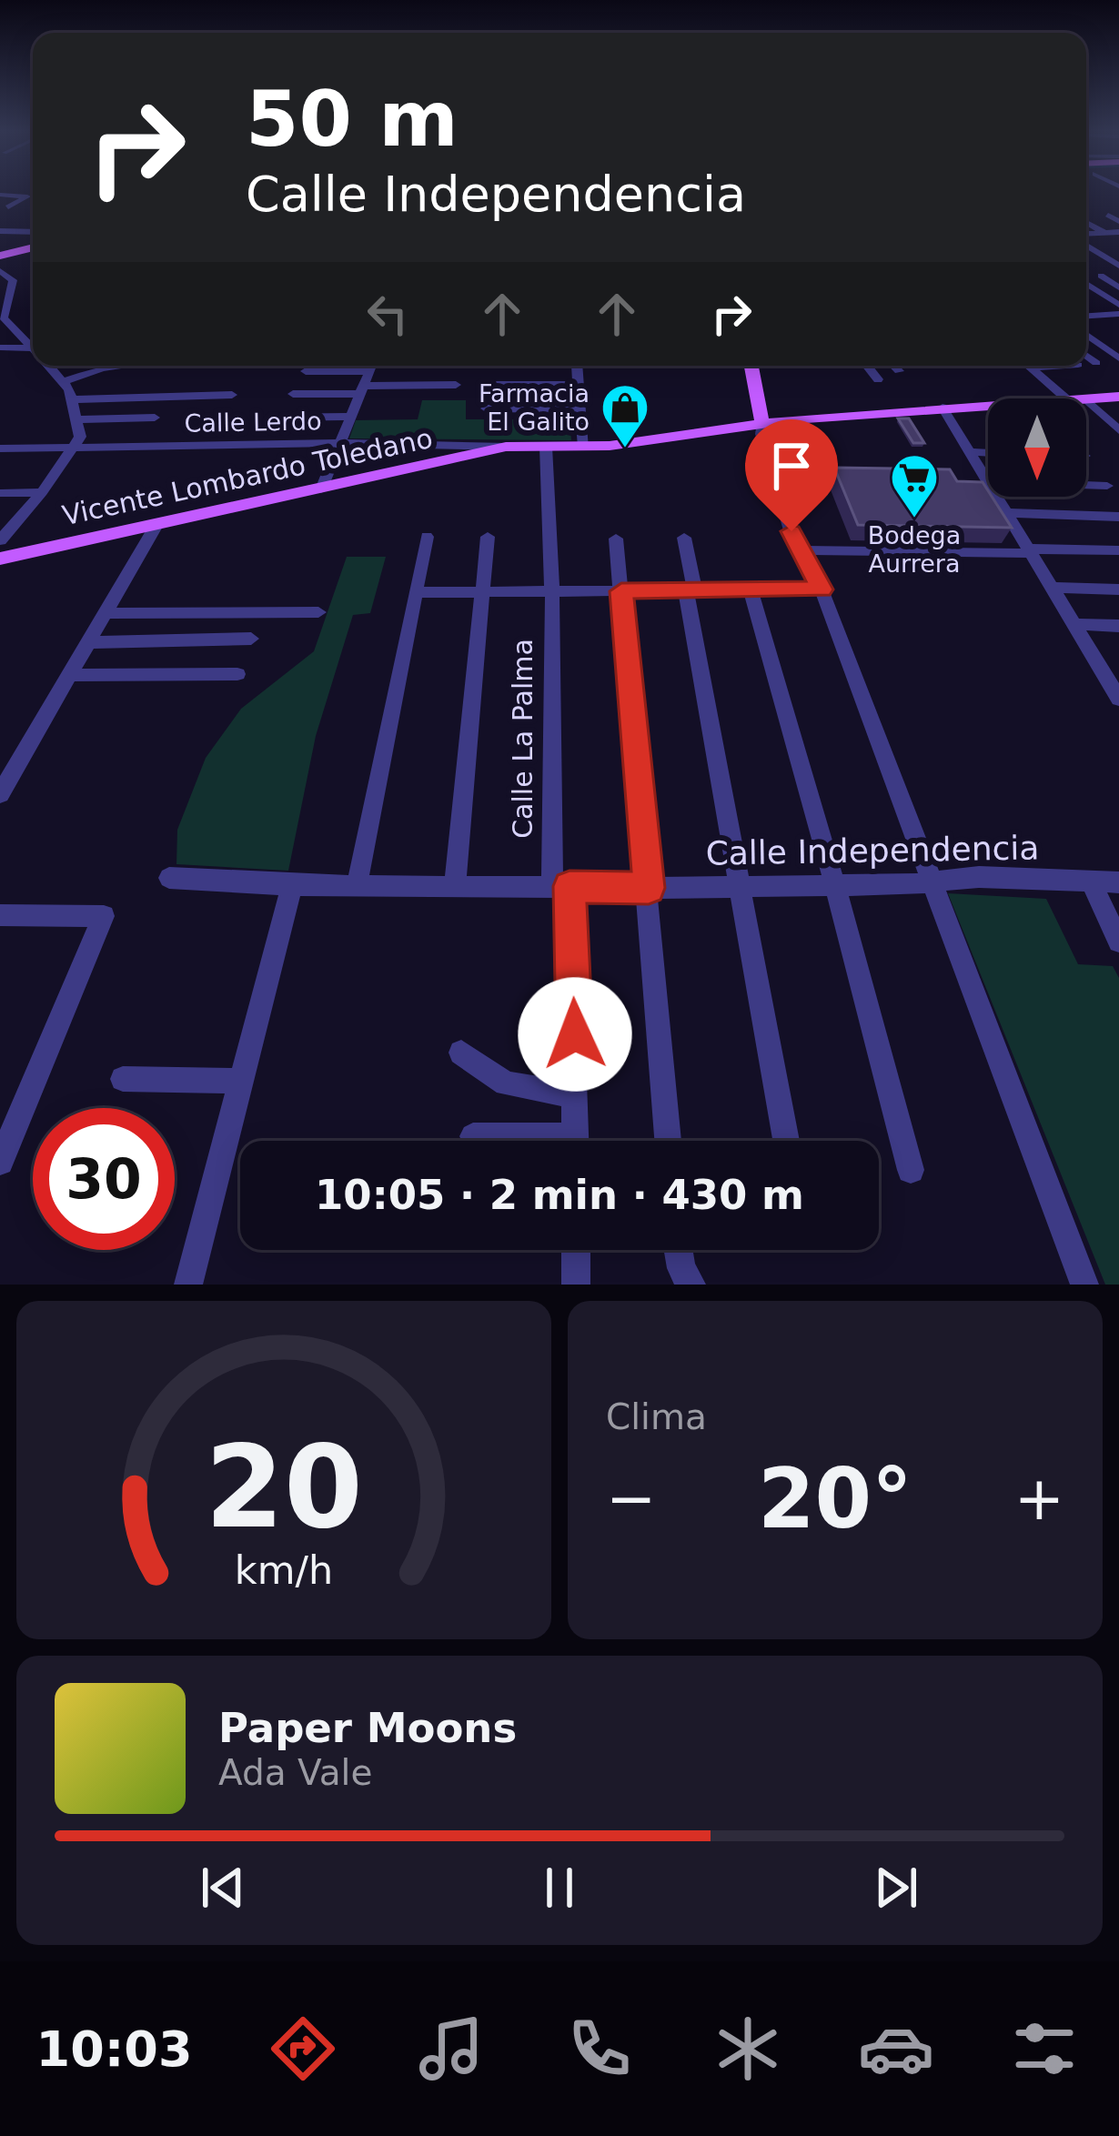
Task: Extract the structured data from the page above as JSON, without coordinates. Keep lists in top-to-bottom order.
{
  "streets": {
    "main road": ["Vicente Lombardo Toledano"],
    "street": ["Calle Lerdo", "Calle La Palma", "Calle Independencia"]
  },
  "crossings": [
    ["Calle Lerdo", "Vicente Lombardo Toledano"],
    ["Vicente Lombardo Toledano", "Calle La Palma"],
    ["Calle La Palma", "Calle Independencia"]
  ],
  "places": {
    "shop": ["Farmacia El Galito"],
    "supermarket": ["Bodega Aurrera"]
  },
  "north": "bottom",
  "page": {
    "turn": ["50 m", "Calle Independencia"],
    "limit": "30",
    "trip": "10:05 · 2 min · 430 m",
    "tile": "Clima",
    "heat": ["−", "20°", "+"],
    "song": ["Paper Moons", "Ada Vale"],
    "tabs": "10:03",
    "gauge": ["20", "km/h"]
  }
}
